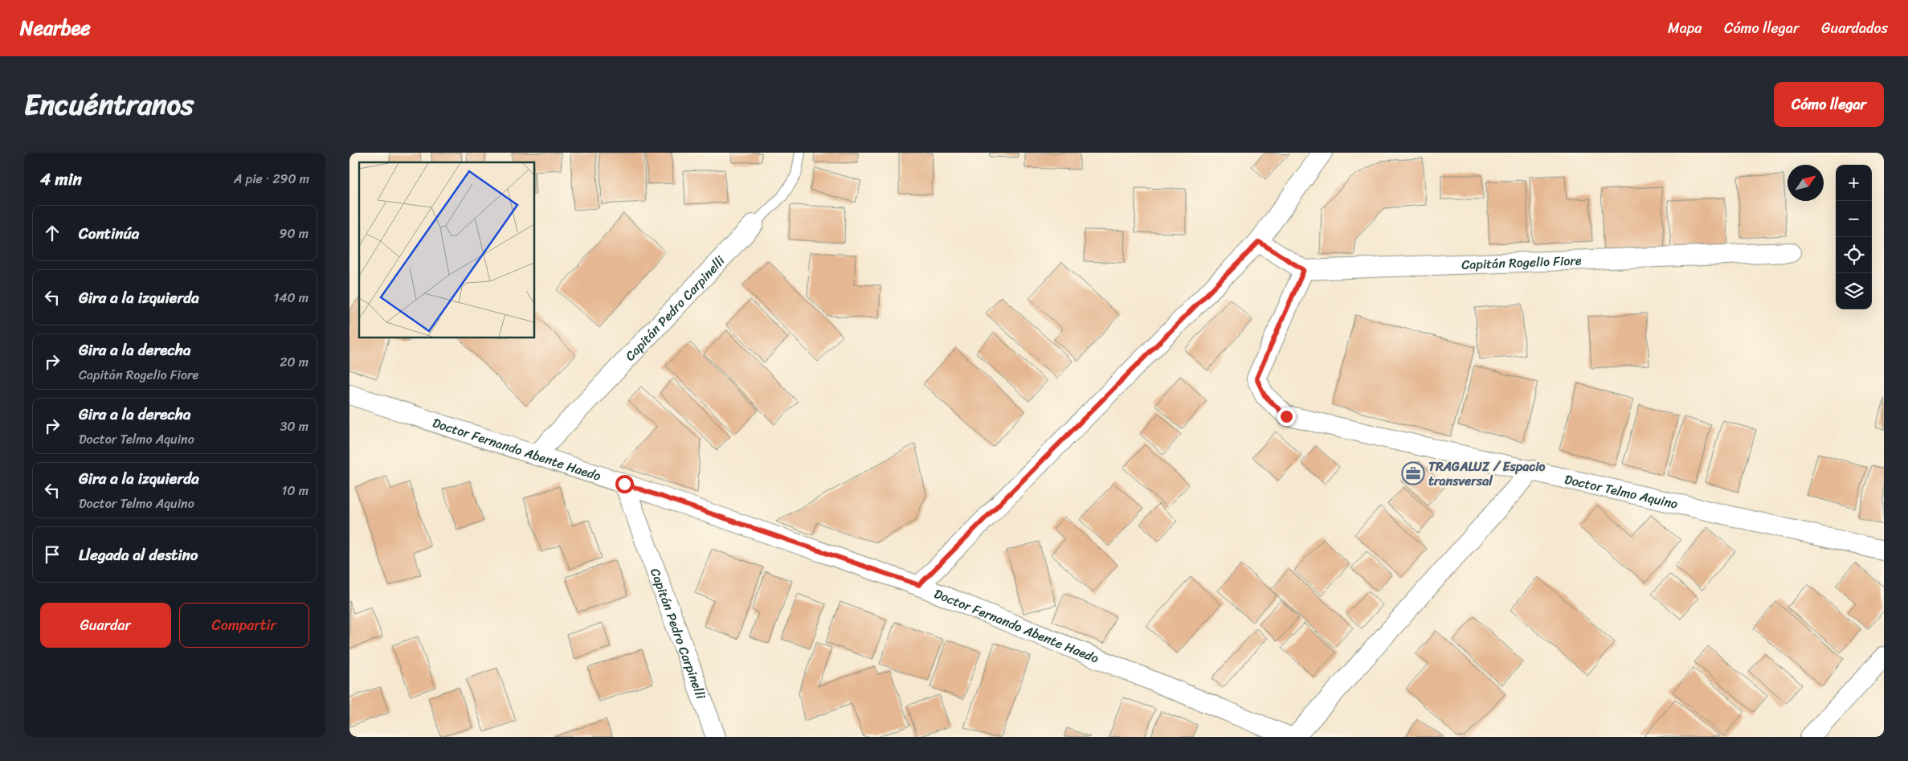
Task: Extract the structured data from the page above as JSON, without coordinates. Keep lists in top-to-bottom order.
{
  "streets": {
    "street": [
      "Capitán Rogelio Fiore",
      "Capitán Pedro Carpinelli",
      "Doctor Fernando Abente Haedo",
      "Doctor Telmo Aquino"
    ]
  },
  "crossings": [
    ["Capitán Rogelio Fiore", "Doctor Telmo Aquino"],
    ["Capitán Pedro Carpinelli", "Doctor Fernando Abente Haedo"]
  ],
  "places": {
    "office": ["TRAGALUZ / Espacio transversal"]
  },
  "north": "top right",
  "page": {
    "header": "Nearbee",
    "nav": ["Mapa", "Cómo llegar", "Guardados"],
    "title": "Encuéntranos",
    "buttons": [
      "Cómo llegar",
      ["Guardar", "Compartir"]
    ],
    "heading": ["4 min", "A pie · 290 m"],
    "map_buttons": ["+", "−"],
    "list": [
      ["Continúa", "90 m"],
      ["Gira a la izquierda", "140 m"],
      ["Gira a la derecha", "Capitán Rogelio Fiore", "20 m"],
      ["Gira a la derecha", "Doctor Telmo Aquino", "30 m"],
      ["Gira a la izquierda", "Doctor Telmo Aquino", "10 m"],
      "Llegada al destino"
    ]
  }
}
